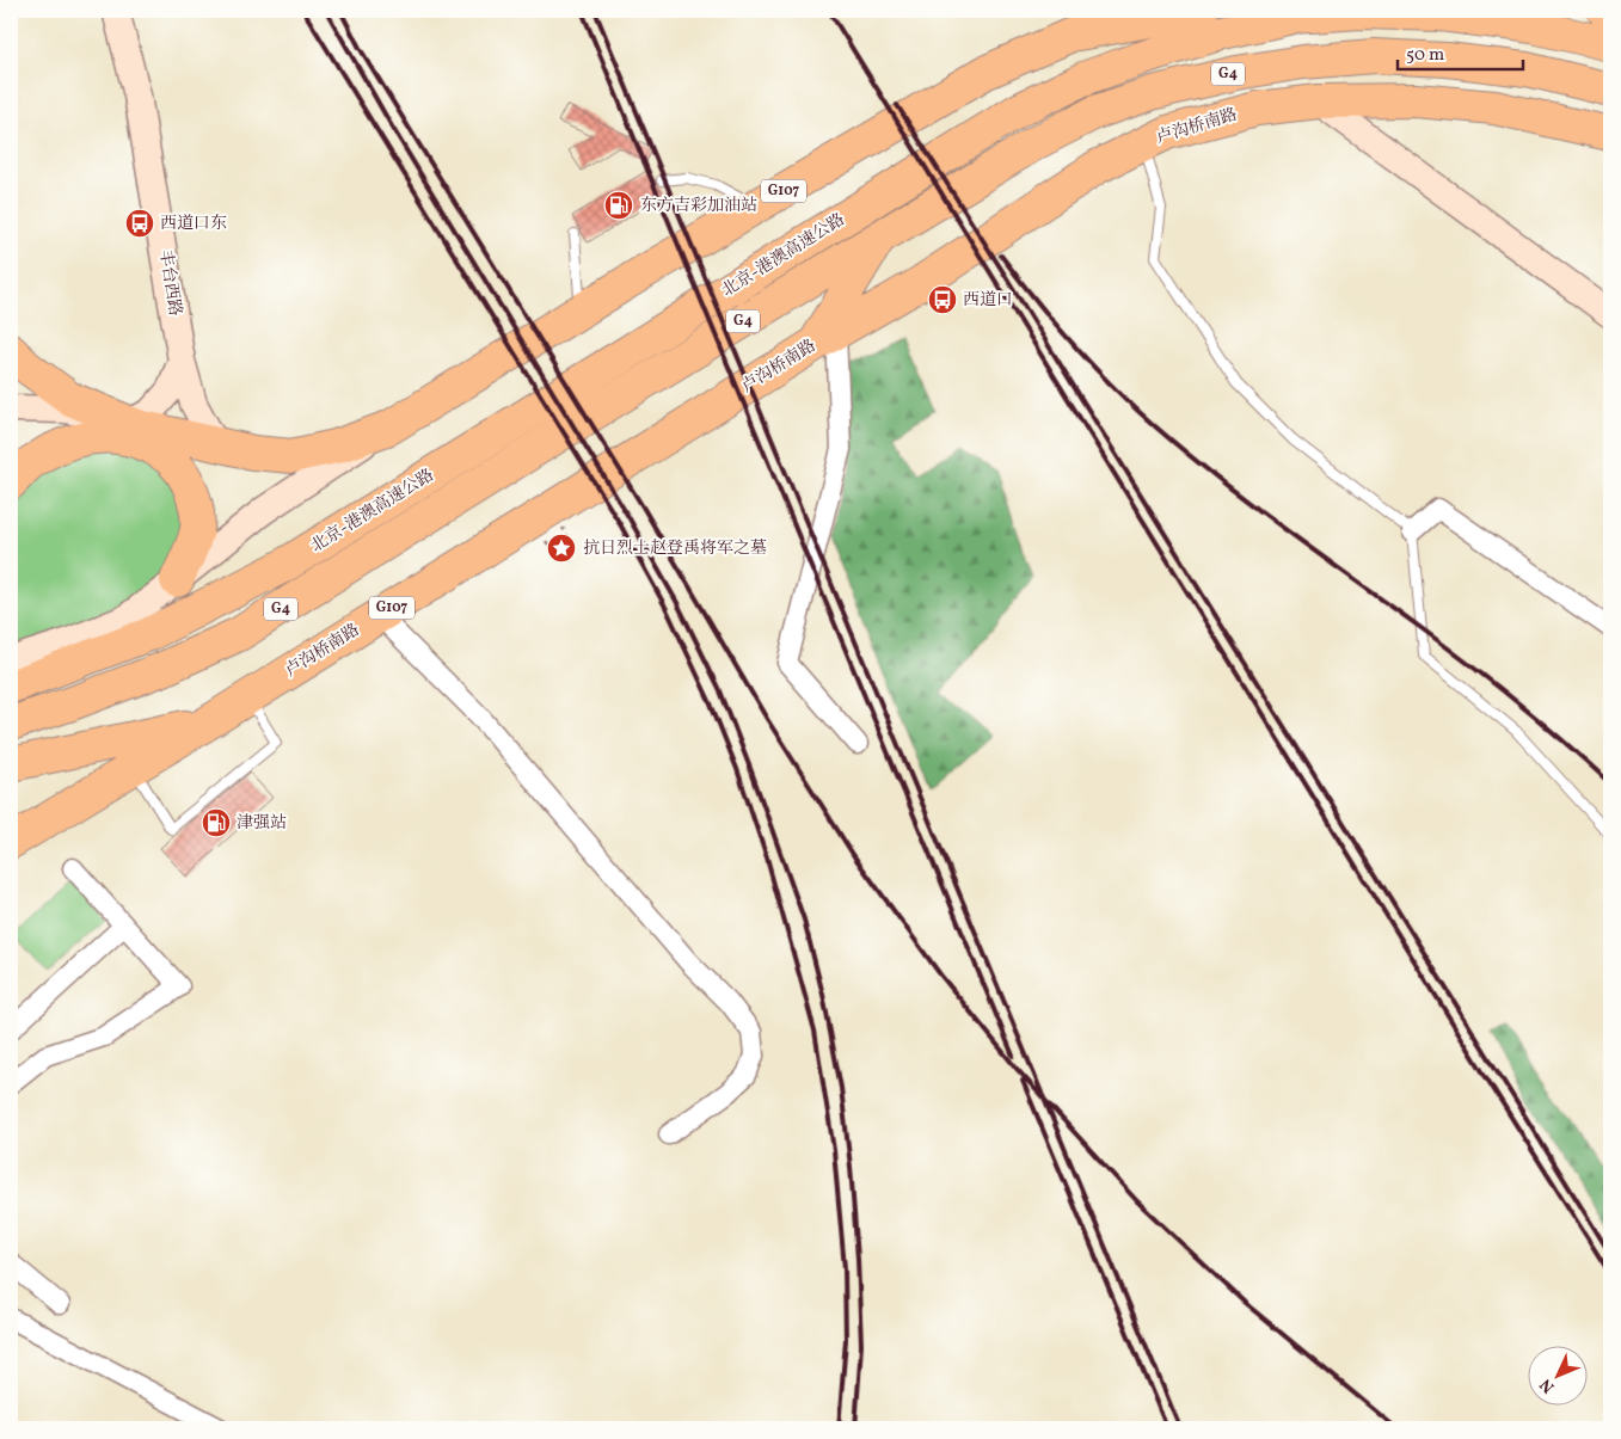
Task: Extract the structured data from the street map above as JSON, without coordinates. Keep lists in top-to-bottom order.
{
  "streets": {
    "highway": [
      "G4",
      "卢沟桥南路",
      "G107",
      "北京-港澳高速公路"
    ],
    "street": ["丰台西路"]
  },
  "crossings": [
    ["G107", "北京-港澳高速公路"],
    ["G107", "丰台西路"]
  ],
  "places": {
    "fuel station": ["东方吉彩加油站", "津强站"],
    "bus stop": ["西道口东", "西道口"],
    "place": ["抗日烈士赵登禹将军之墓"]
  },
  "scale_bar": "50 m",
  "north": "bottom left"
}
